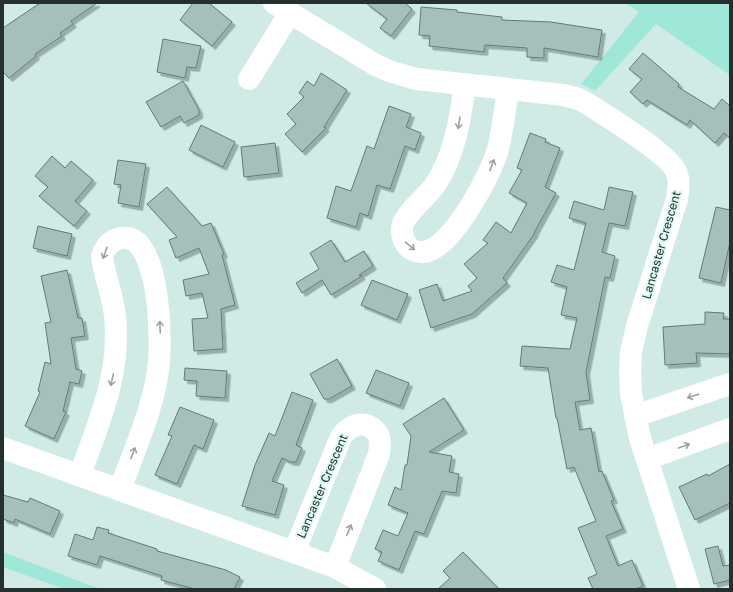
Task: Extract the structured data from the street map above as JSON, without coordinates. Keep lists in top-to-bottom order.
{
  "streets": {
    "street": ["Lancaster Crescent"]
  }
}
